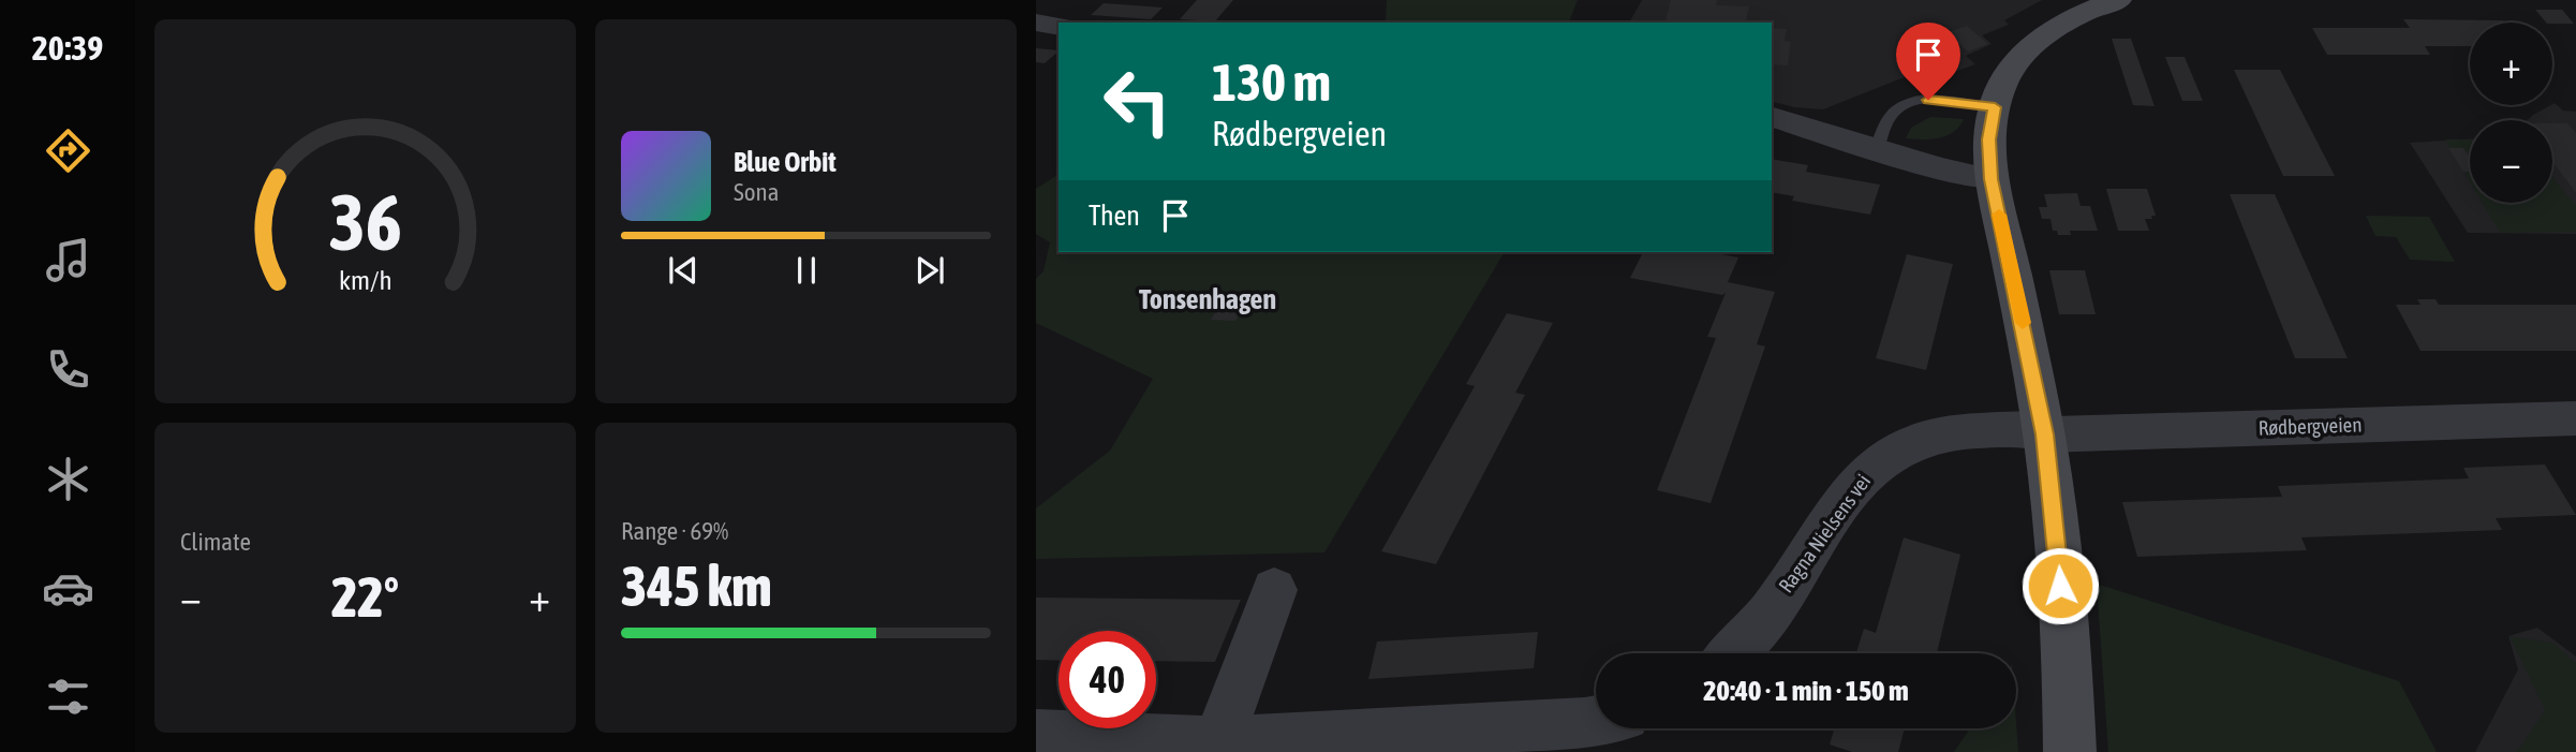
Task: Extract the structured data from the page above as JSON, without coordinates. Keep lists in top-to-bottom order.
{
  "streets": {
    "street": ["Rødbergveien", "Ragna Nielsens vei"]
  },
  "crossings": [
    ["Rødbergveien", "Ragna Nielsens vei"]
  ],
  "districts": ["Tonsenhagen"],
  "page": {
    "tabs": "20:39",
    "map_buttons": ["+", "−"],
    "turn": ["130 m", "Rødbergveien"],
    "song": ["Blue Orbit", "Sona"],
    "then": "Then",
    "tile": [
      "Climate",
      ["Range · 69%", "345 km"]
    ],
    "heat": ["−", "22°", "+"],
    "limit": "40",
    "trip": "20:40 · 1 min · 150 m",
    "gauge": ["36", "km/h"]
  }
}
